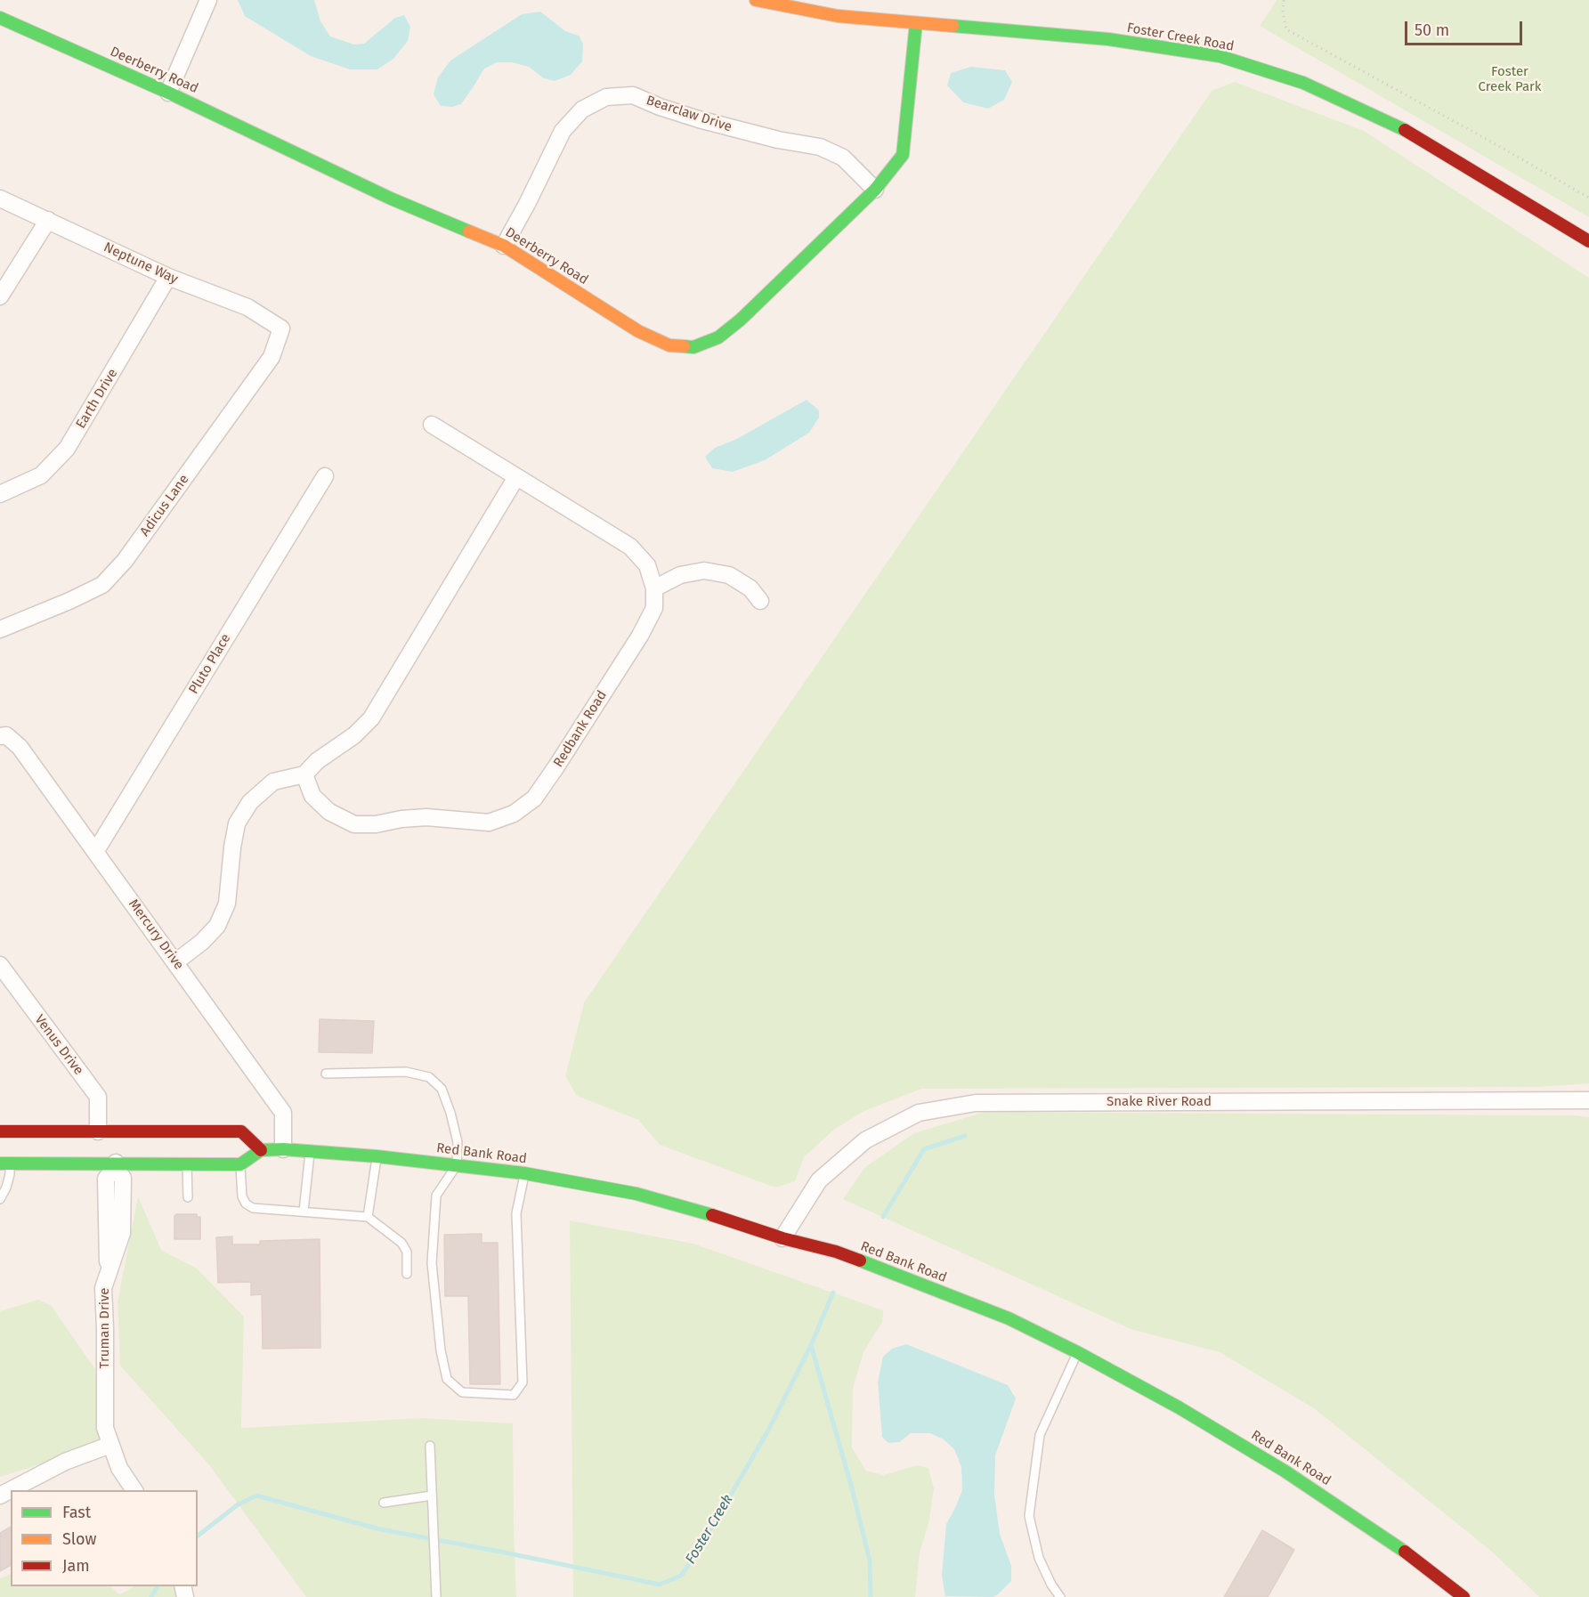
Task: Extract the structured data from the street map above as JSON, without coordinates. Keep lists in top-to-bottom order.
{
  "streets": {
    "street": [
      "Foster Creek Road",
      "Deerberry Road",
      "Bearclaw Drive",
      "Neptune Way",
      "Earth Drive",
      "Adicus Lane",
      "Pluto Place",
      "Redbank Road",
      "Mercury Drive",
      "Venus Drive",
      "Snake River Road",
      "Red Bank Road",
      "Truman Drive"
    ]
  },
  "crossings": [
    ["Foster Creek Road", "Deerberry Road"],
    ["Deerberry Road", "Bearclaw Drive"],
    ["Neptune Way", "Earth Drive"],
    ["Neptune Way", "Adicus Lane"],
    ["Pluto Place", "Mercury Drive"],
    ["Mercury Drive", "Red Bank Road"],
    ["Snake River Road", "Red Bank Road"]
  ],
  "water": ["Foster Creek"],
  "parks": ["Foster Creek Park"],
  "legend": ["Fast", "Slow", "Jam"],
  "scale_bar": "50 m"
}
